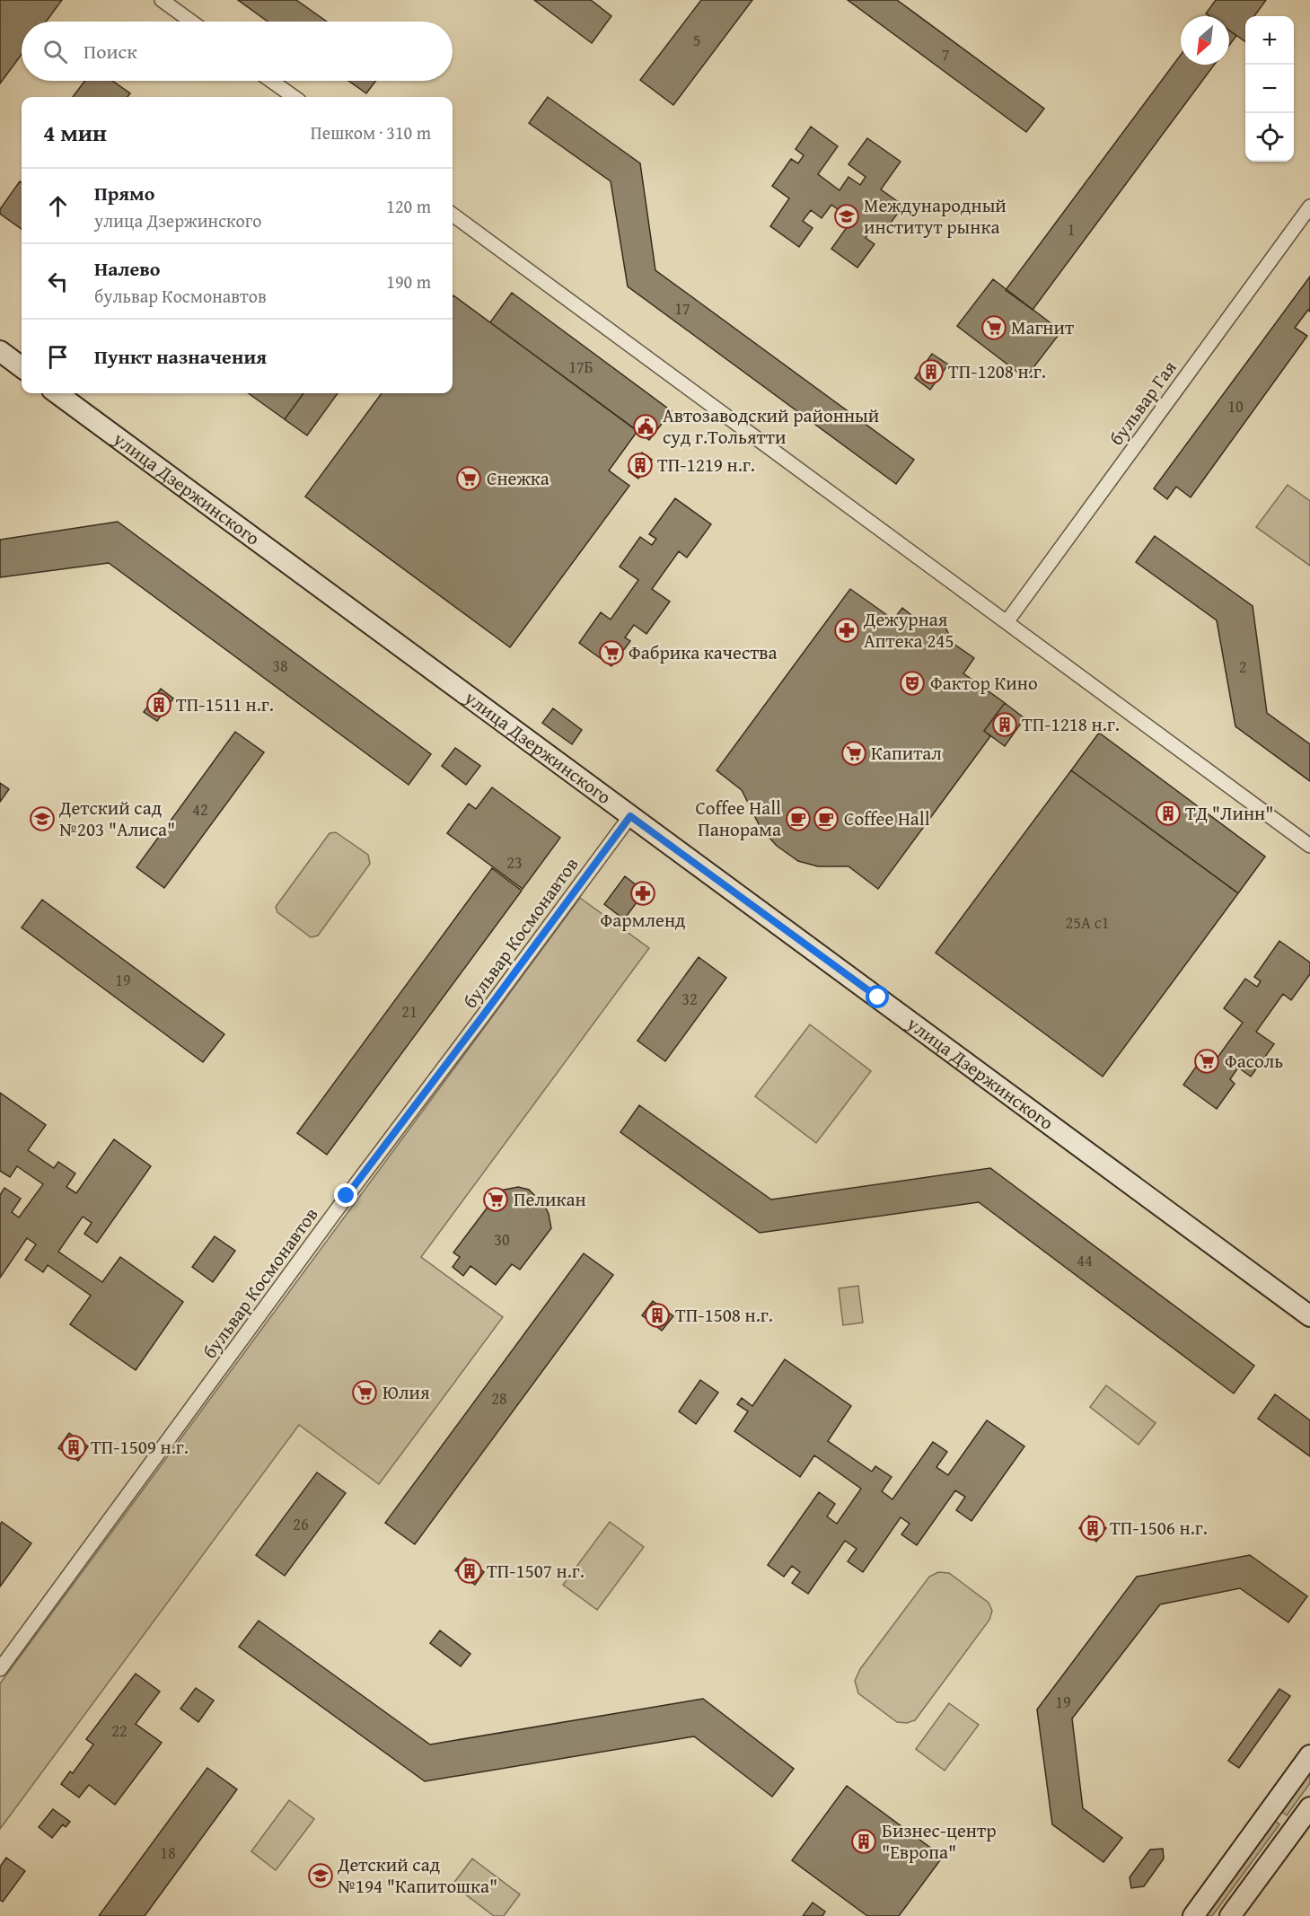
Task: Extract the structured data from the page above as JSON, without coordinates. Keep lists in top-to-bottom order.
{
  "streets": {
    "main road": ["улица Дзержинского"],
    "street": ["бульвар Гая", "бульвар Космонавтов"]
  },
  "crossings": [
    ["улица Дзержинского", "бульвар Космонавтов"]
  ],
  "places": {
    "school or university": ["Международный институт рынка", "Детский сад №203 \"Алиса\"", "Детский сад №194 \"Капитошка\""],
    "supermarket": [
      "Магнит",
      "Снежка",
      "Фабрика качества",
      "Капитал",
      "Фасоль",
      "Пеликан",
      "Юлия"
    ],
    "building": [
      "ТП-1208 н.г.",
      "ТП-1219 н.г.",
      "ТП-1511 н.г.",
      "ТП-1218 н.г.",
      "ТД \"Линн\"",
      "ТП-1508 н.г.",
      "ТП-1509 н.г.",
      "ТП-1506 н.г.",
      "ТП-1507 н.г.",
      "Бизнес-центр \"Европа\""
    ],
    "public building": ["Автозаводский районный суд г.Тольятти"],
    "pharmacy": ["Дежурная Аптека 245", "Фармленд"],
    "theatre": ["Фактор Кино"],
    "cafe": ["Coffee Hall Панорама", "Coffee Hall"]
  },
  "house_numbers": [
    "5",
    "7",
    "1",
    "17",
    "17Б",
    "10",
    "38",
    "2",
    "42",
    "23",
    "25А с1",
    "19",
    "32",
    "21",
    "30",
    "44",
    "28",
    "26",
    "19",
    "22",
    "18"
  ],
  "north": "bottom left",
  "page": {
    "map_buttons": ["+", "−"],
    "search": "Поиск",
    "heading": ["4 мин", "Пешком · 310 m"],
    "list": [
      ["Прямо", "улица Дзержинского", "120 m"],
      ["Налево", "бульвар Космонавтов", "190 m"],
      "Пункт назначения"
    ]
  }
}
